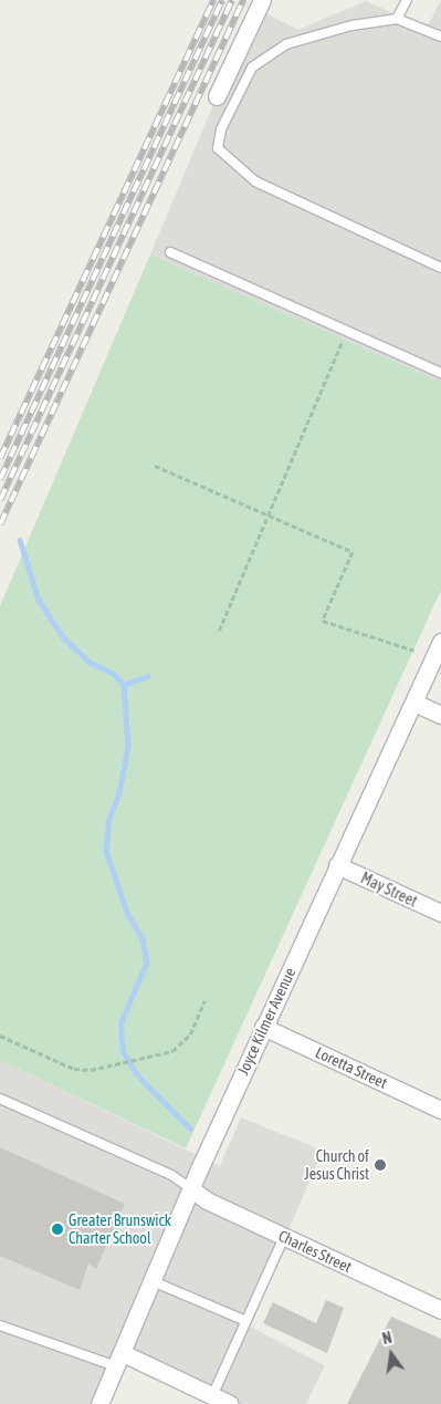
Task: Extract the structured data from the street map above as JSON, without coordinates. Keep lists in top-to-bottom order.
{
  "streets": {
    "street": [
      "May Street",
      "Joyce Kilmer Avenue",
      "Loretta Street",
      "Charles Street"
    ]
  },
  "crossings": [
    ["May Street", "Joyce Kilmer Avenue"],
    ["Joyce Kilmer Avenue", "Loretta Street"],
    ["Joyce Kilmer Avenue", "Charles Street"]
  ],
  "places": ["Church of Jesus Christ", "Greater Brunswick Charter School"],
  "north": "top"
}
